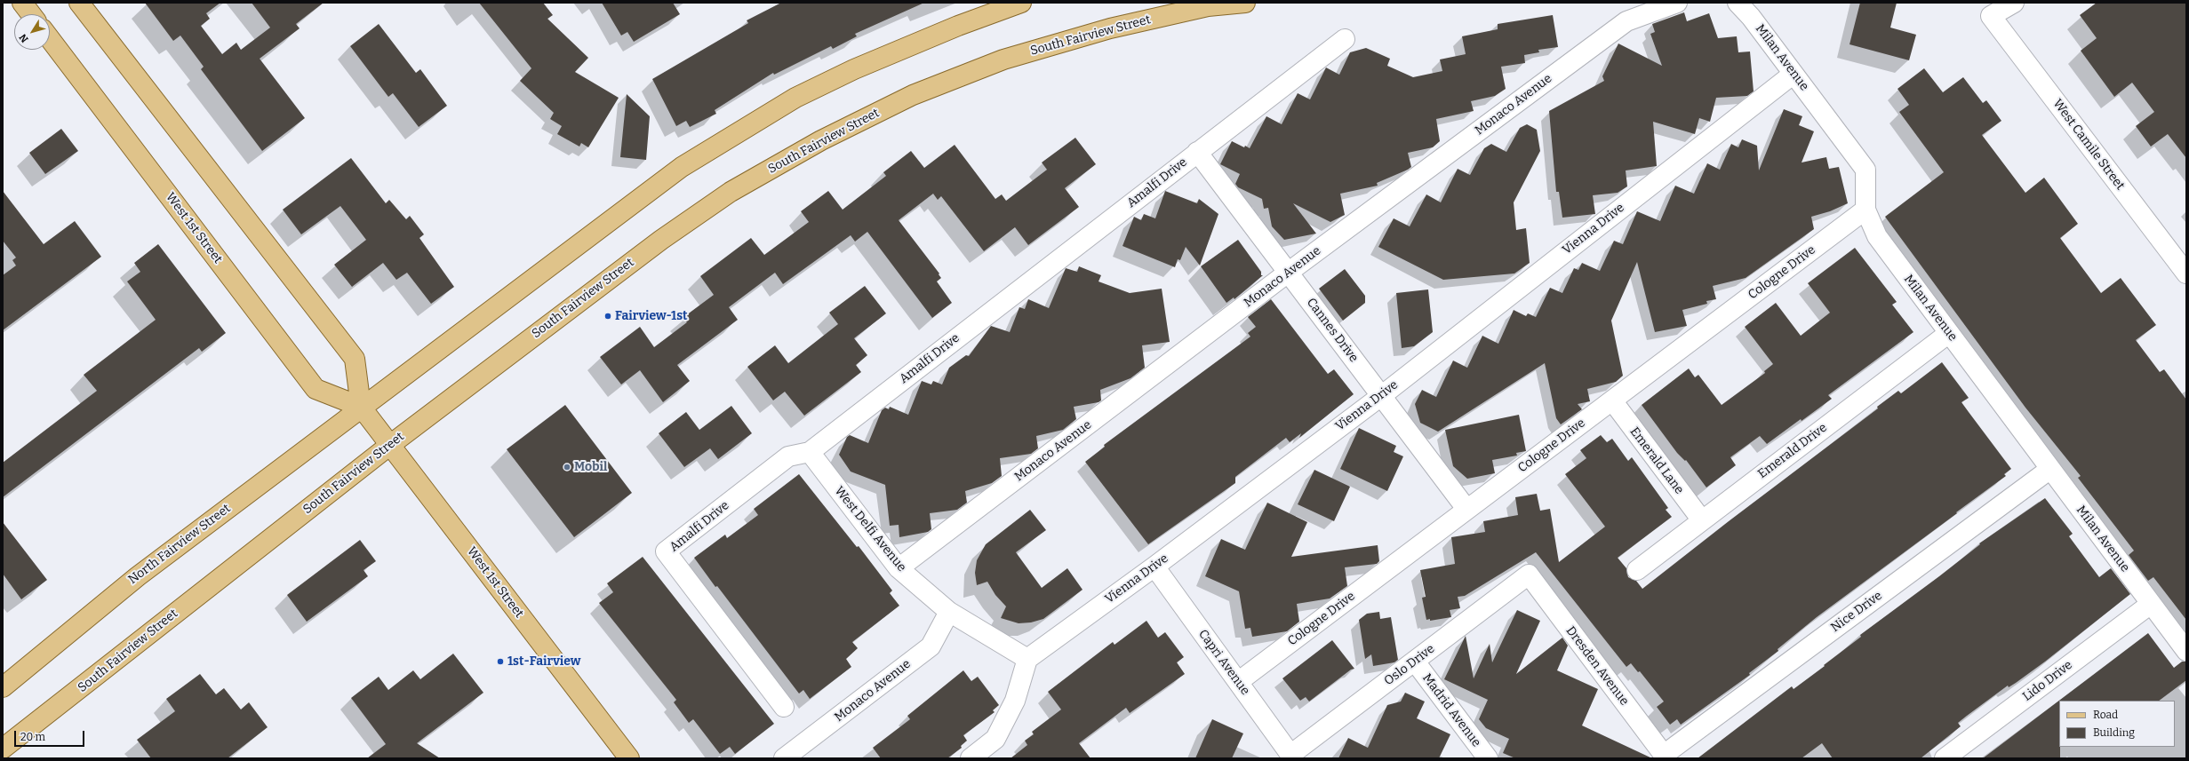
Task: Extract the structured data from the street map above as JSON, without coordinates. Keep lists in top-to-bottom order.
{
  "streets": {
    "main road": ["South Fairview Street", "West 1st Street", "North Fairview Street"],
    "street": [
      "Milan Avenue",
      "Monaco Avenue",
      "West Camile Street",
      "Amalfi Drive",
      "Vienna Drive",
      "Cologne Drive",
      "Cannes Drive",
      "Emerald Drive",
      "Emerald Lane",
      "West Delfi Avenue",
      "Nice Drive",
      "Capri Avenue",
      "Oslo Drive",
      "Dresden Avenue",
      "Lido Drive",
      "Madrid Avenue"
    ]
  },
  "crossings": [
    ["South Fairview Street", "West 1st Street"],
    ["Milan Avenue", "Vienna Drive"],
    ["Milan Avenue", "Cologne Drive"],
    ["Milan Avenue", "Emerald Drive"],
    ["Milan Avenue", "Nice Drive"],
    ["Milan Avenue", "Lido Drive"],
    ["Monaco Avenue", "Cannes Drive"],
    ["Monaco Avenue", "West Delfi Avenue"],
    ["Amalfi Drive", "Cannes Drive"],
    ["Amalfi Drive", "West Delfi Avenue"],
    ["West 1st Street", "North Fairview Street"],
    ["Vienna Drive", "Cannes Drive"],
    ["Vienna Drive", "West Delfi Avenue"],
    ["Vienna Drive", "Capri Avenue"],
    ["Cologne Drive", "Cannes Drive"],
    ["Cologne Drive", "Emerald Lane"],
    ["Cologne Drive", "Capri Avenue"],
    ["Emerald Drive", "Emerald Lane"],
    ["Nice Drive", "Dresden Avenue"],
    ["Capri Avenue", "Oslo Drive"],
    ["Oslo Drive", "Dresden Avenue"],
    ["Oslo Drive", "Madrid Avenue"]
  ],
  "places": ["Fairview-1st", "Mobil", "1st-Fairview"],
  "legend": ["Road", "Building"],
  "scale_bar": "20 m",
  "north": "bottom left"
}
